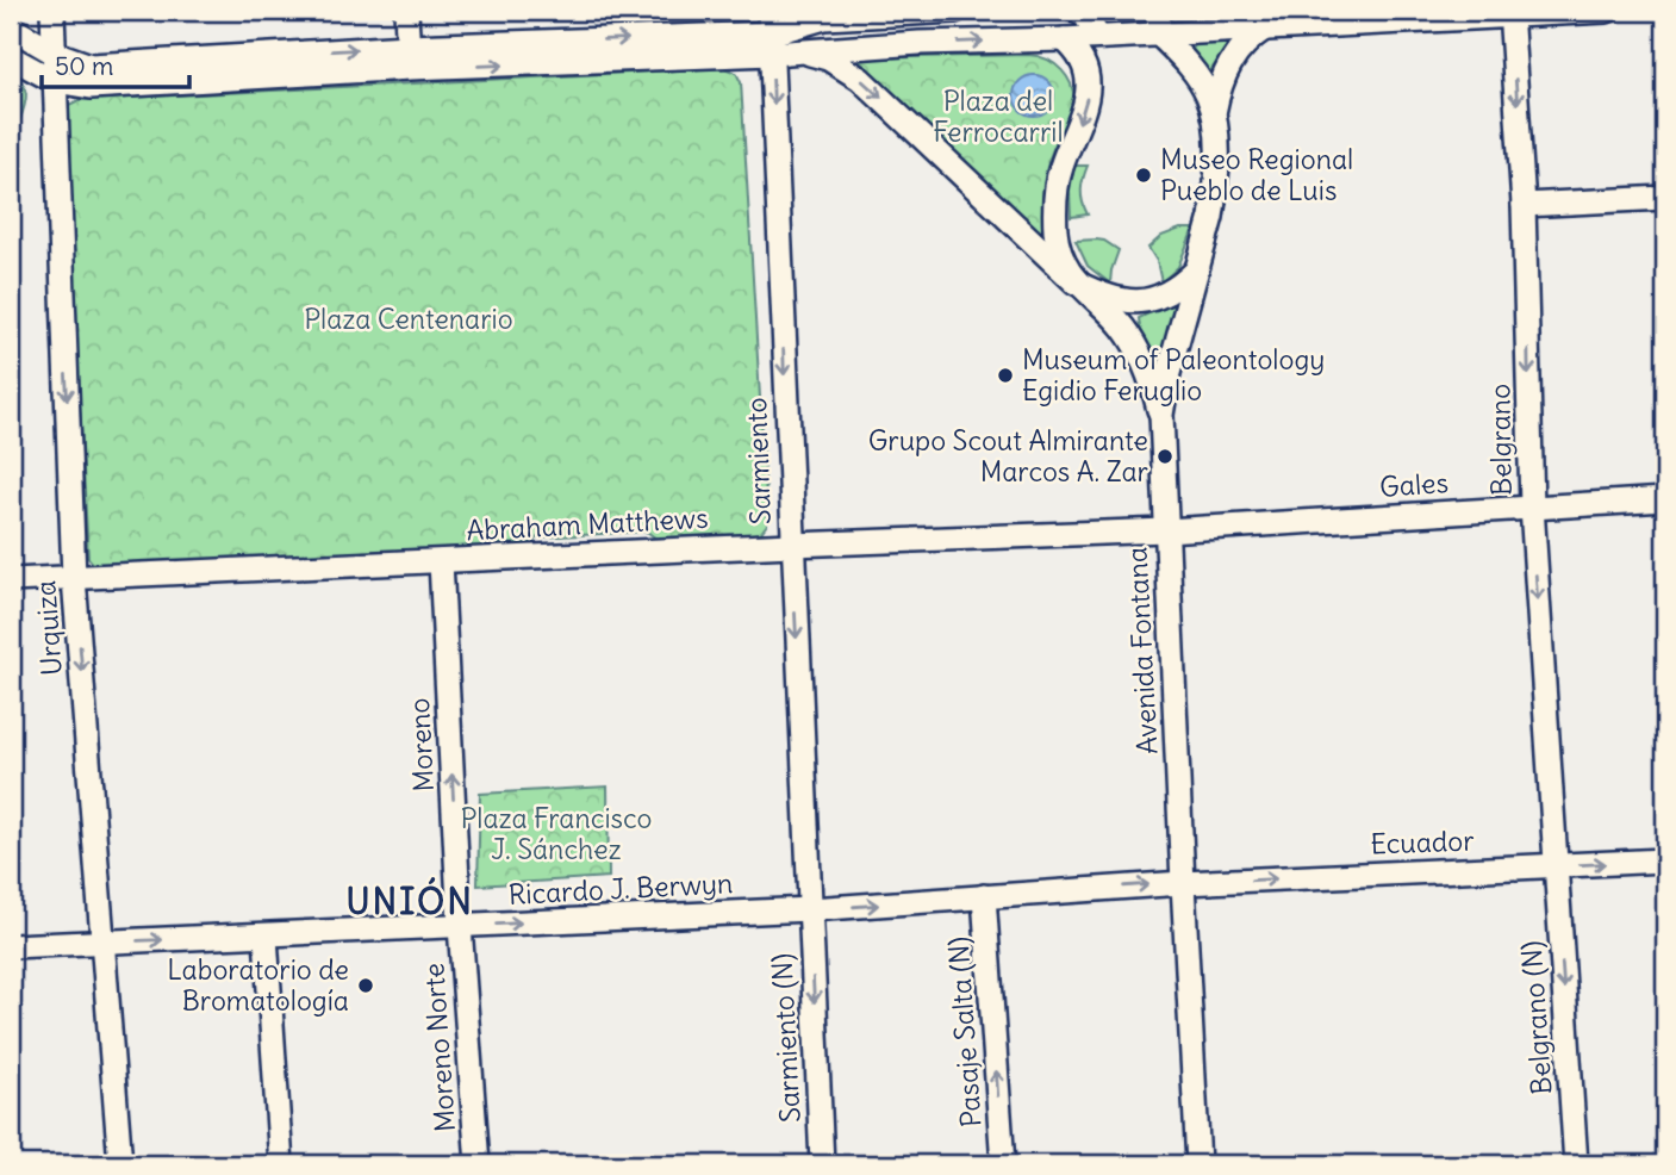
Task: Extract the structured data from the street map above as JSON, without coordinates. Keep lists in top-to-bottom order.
{
  "streets": {
    "street": [
      "Belgrano",
      "Sarmiento",
      "Gales",
      "Abraham Matthews",
      "Urquiza",
      "Avenida Fontana",
      "Moreno",
      "Ecuador",
      "Ricardo J. Berwyn",
      "Belgrano (N)",
      "Pasaje Salta (N)",
      "Sarmiento (N)",
      "Moreno Norte"
    ]
  },
  "crossings": [
    ["Belgrano", "Gales"],
    ["Belgrano", "Ecuador"],
    ["Belgrano", "Belgrano (N)"],
    ["Sarmiento", "Abraham Matthews"],
    ["Sarmiento", "Ricardo J. Berwyn"],
    ["Sarmiento", "Sarmiento (N)"],
    ["Gales", "Abraham Matthews"],
    ["Gales", "Avenida Fontana"],
    ["Abraham Matthews", "Urquiza"],
    ["Abraham Matthews", "Avenida Fontana"],
    ["Abraham Matthews", "Moreno"],
    ["Urquiza", "Ricardo J. Berwyn"],
    ["Avenida Fontana", "Ecuador"],
    ["Avenida Fontana", "Ricardo J. Berwyn"],
    ["Moreno", "Ricardo J. Berwyn"],
    ["Moreno", "Moreno Norte"],
    ["Ecuador", "Ricardo J. Berwyn"],
    ["Ecuador", "Belgrano (N)"],
    ["Ricardo J. Berwyn", "Pasaje Salta (N)"],
    ["Ricardo J. Berwyn", "Sarmiento (N)"],
    ["Ricardo J. Berwyn", "Moreno Norte"]
  ],
  "one_way": [
    "Belgrano",
    "Sarmiento",
    "Urquiza",
    "Moreno",
    "Ecuador",
    "Ricardo J. Berwyn",
    "Belgrano (N)",
    "Pasaje Salta (N)",
    "Sarmiento (N)"
  ],
  "districts": ["UNIÓN"],
  "parks": ["Plaza del Ferrocarril", "Plaza Centenario", "Plaza Francisco J. Sánchez"],
  "places": [
    "Museo Regional Pueblo de Luis",
    "Museum of Paleontology Egidio Feruglio",
    "Grupo Scout Almirante Marcos A. Zar",
    "Laboratorio de Bromatología"
  ],
  "scale_bar": "50 m"
}
